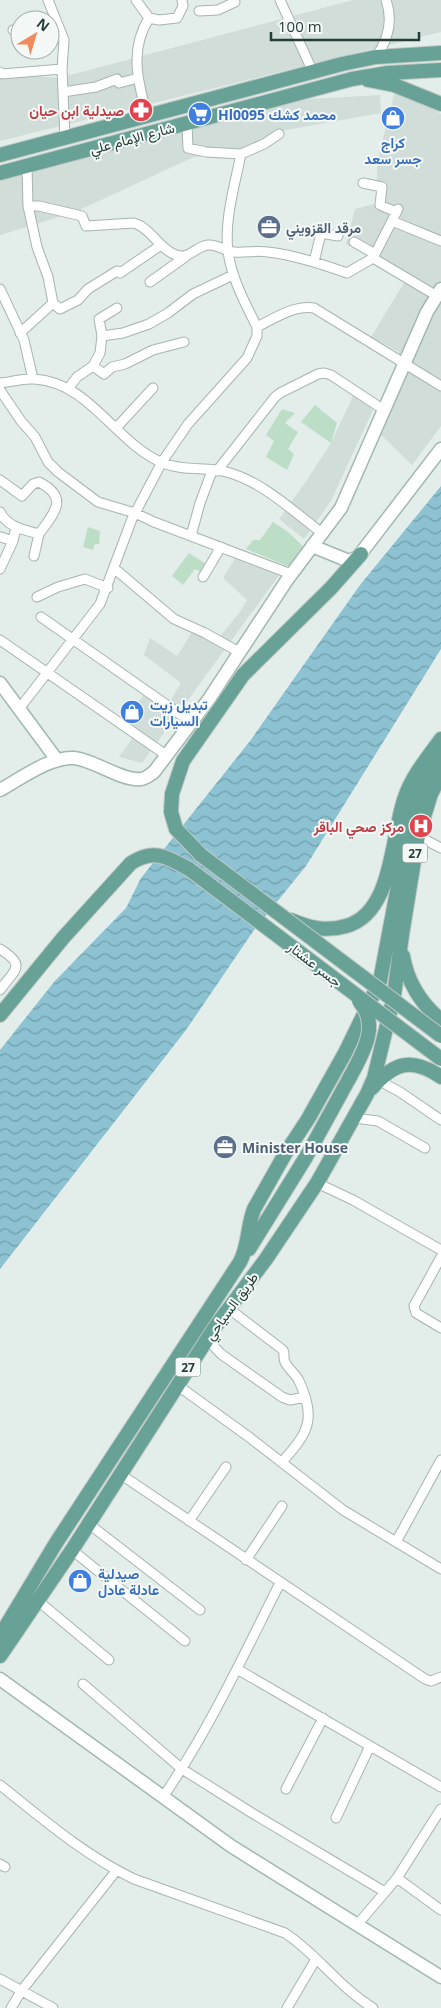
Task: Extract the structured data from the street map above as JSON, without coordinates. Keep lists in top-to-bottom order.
{
  "streets": {
    "main road": [
      "شارع الإمام علي",
      "27",
      "جسر عشتار",
      "طريق السياحي"
    ]
  },
  "crossings": [
    ["27", "طريق السياحي"]
  ],
  "places": {
    "pharmacy": ["صيدلية ابن حيان"],
    "supermarket": ["Hl0095 محمد كشك"],
    "shop": ["كراج جسر سعد", "تبديل زيت السيارات", "صيدلية عادلة عادل"],
    "office": ["مرقد القزويني", "Minister House"],
    "hospital": ["مركز صحي الباقر"]
  },
  "scale_bar": "100 m",
  "north": "top right"
}
